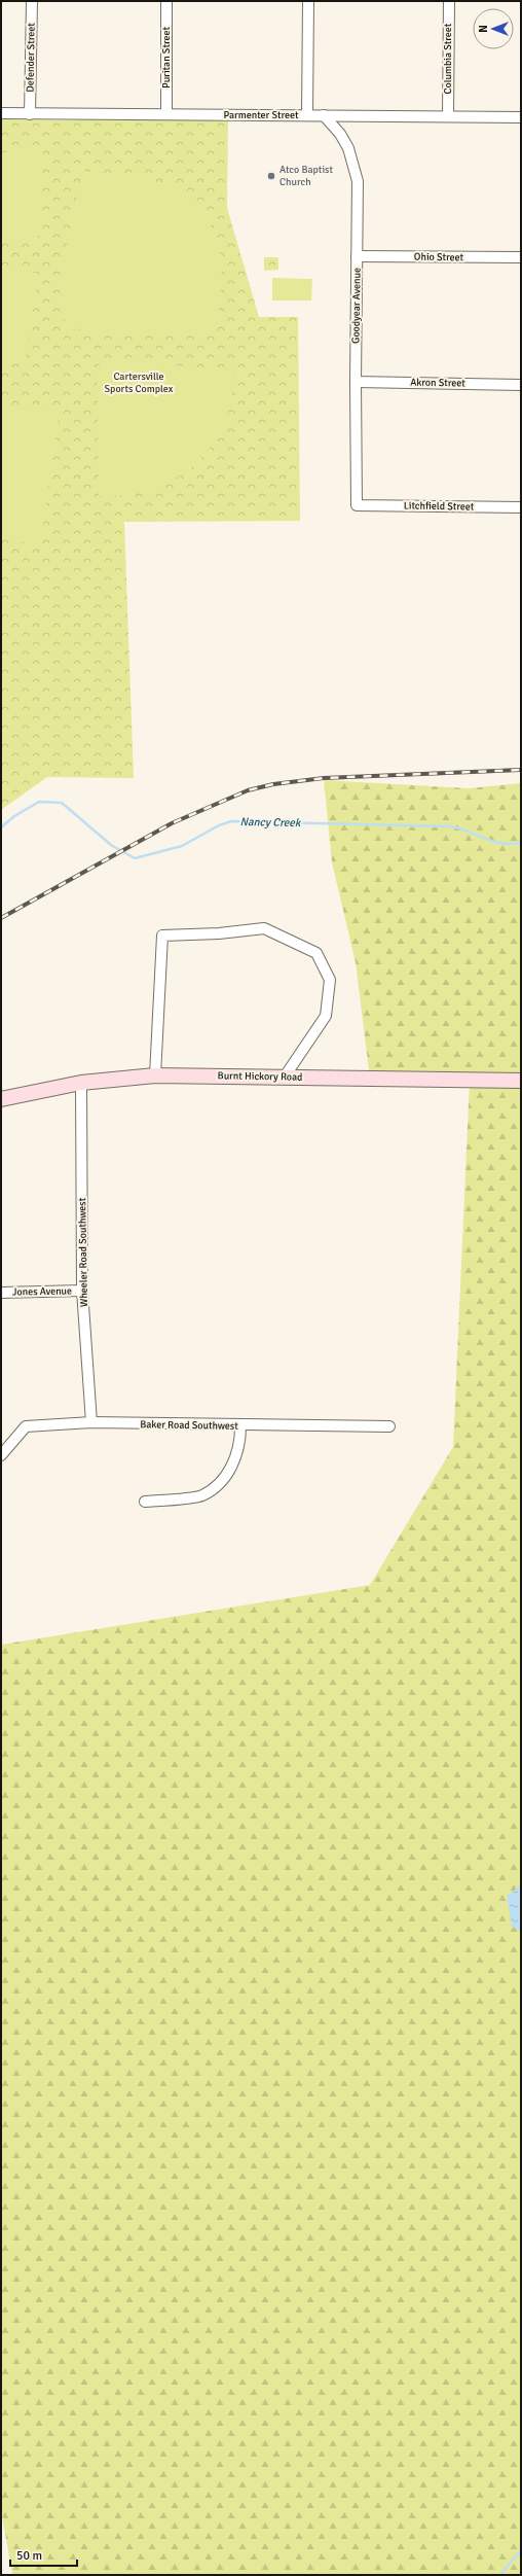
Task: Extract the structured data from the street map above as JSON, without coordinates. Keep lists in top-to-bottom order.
{
  "streets": {
    "main road": ["Burnt Hickory Road"],
    "street": [
      "Defender Street",
      "Puritan Street",
      "Columbia Street",
      "Parmenter Street",
      "Ohio Street",
      "Goodyear Avenue",
      "Akron Street",
      "Litchfield Street",
      "Wheeler Road Southwest",
      "Jones Avenue",
      "Baker Road Southwest"
    ]
  },
  "crossings": [
    ["Defender Street", "Parmenter Street"],
    ["Puritan Street", "Parmenter Street"],
    ["Columbia Street", "Parmenter Street"],
    ["Parmenter Street", "Goodyear Avenue"],
    ["Ohio Street", "Goodyear Avenue"],
    ["Goodyear Avenue", "Akron Street"],
    ["Goodyear Avenue", "Litchfield Street"],
    ["Burnt Hickory Road", "Wheeler Road Southwest"],
    ["Wheeler Road Southwest", "Jones Avenue"],
    ["Wheeler Road Southwest", "Baker Road Southwest"]
  ],
  "water": ["Nancy Creek"],
  "parks": ["Cartersville Sports Complex"],
  "places": ["Atco Baptist Church"],
  "scale_bar": "50 m",
  "north": "left"
}
